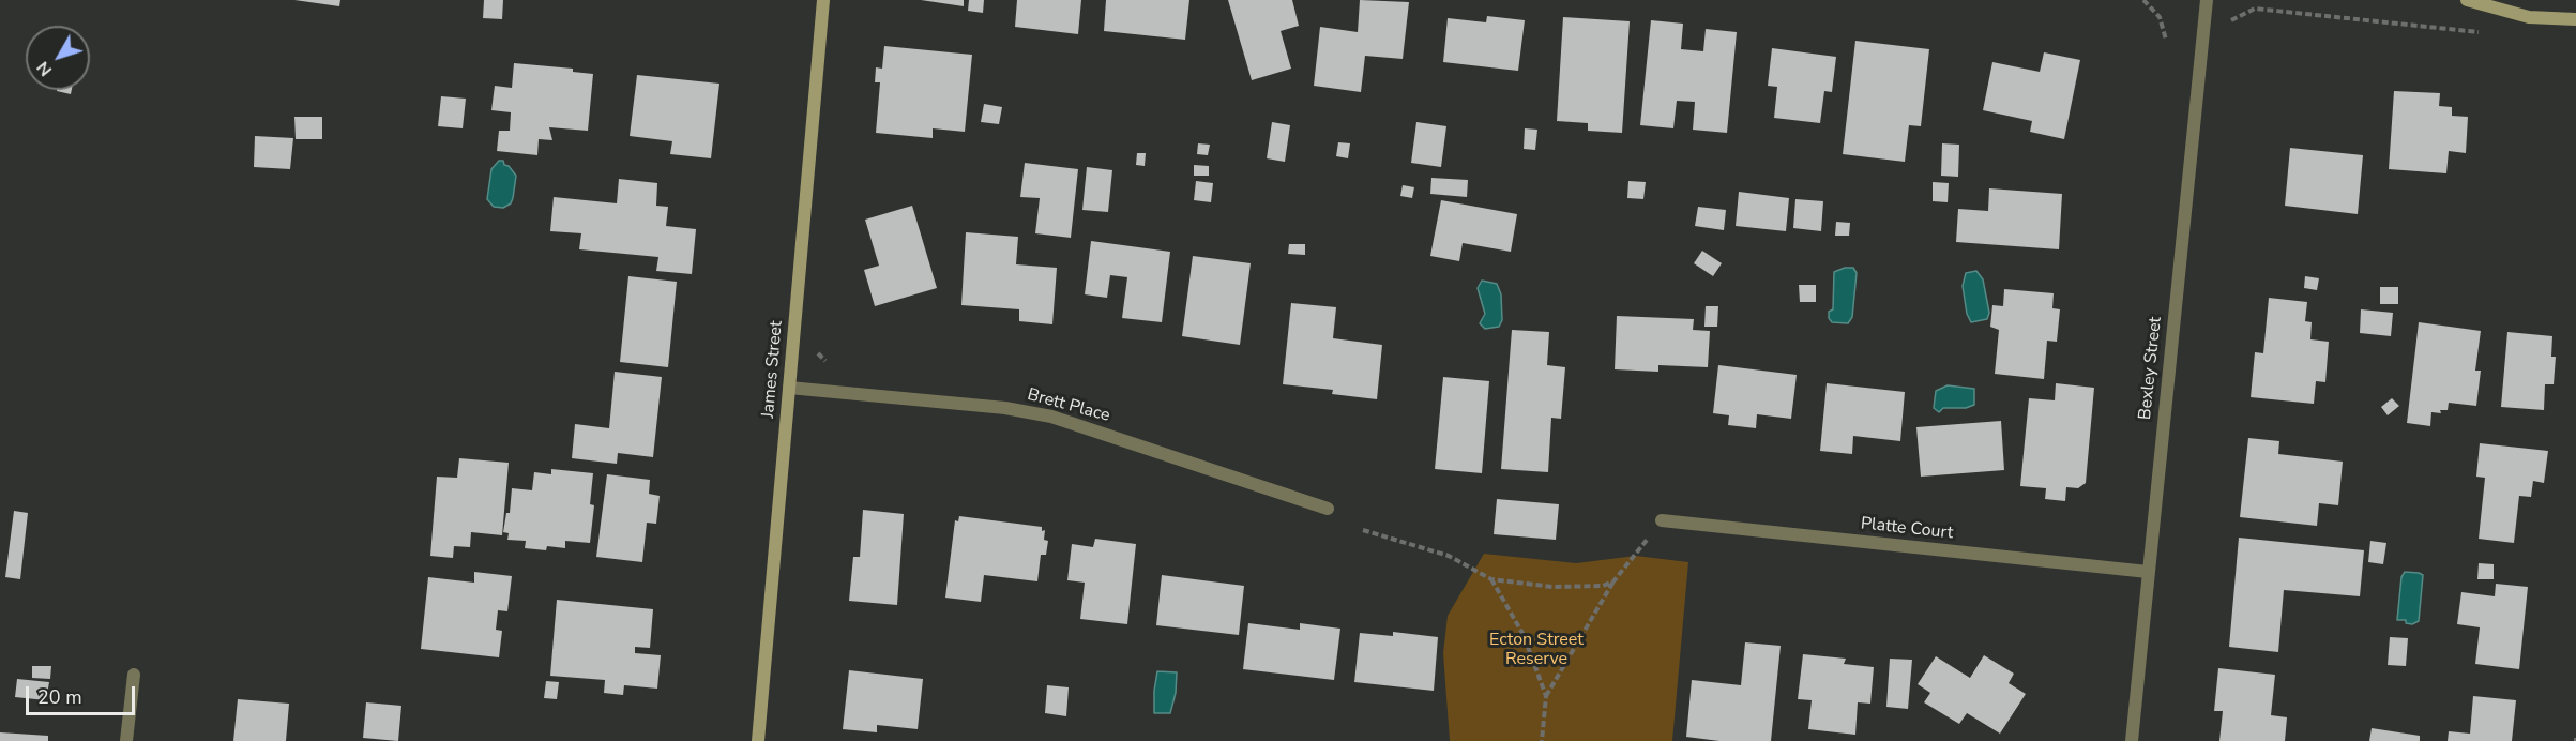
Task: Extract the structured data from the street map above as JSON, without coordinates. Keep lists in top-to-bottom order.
{
  "streets": {
    "street": [
      "Bexley Street",
      "James Street",
      "Brett Place",
      "Platte Court"
    ]
  },
  "crossings": [
    ["Bexley Street", "Platte Court"],
    ["James Street", "Brett Place"]
  ],
  "parks": ["Ecton Street Reserve"],
  "scale_bar": "20 m",
  "north": "bottom left"
}
